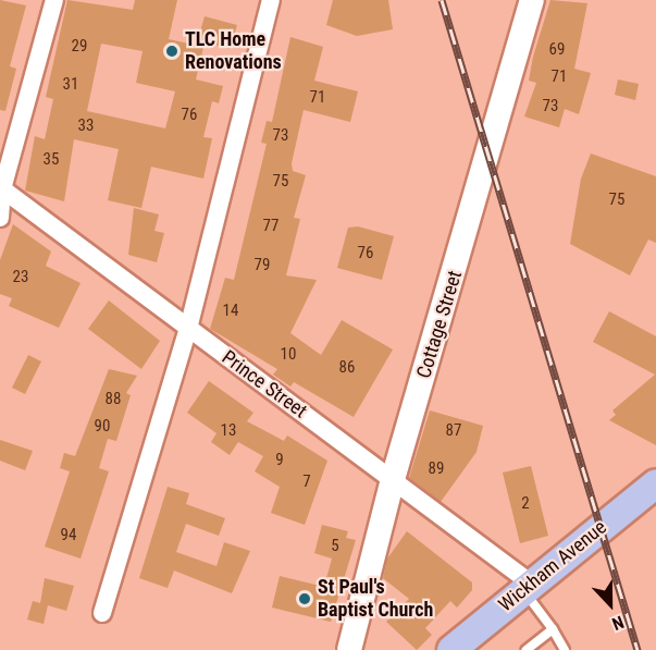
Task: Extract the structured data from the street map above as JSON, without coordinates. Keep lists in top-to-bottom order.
{
  "streets": {
    "main road": ["Wickham Avenue"],
    "street": ["Cottage Street", "Prince Street"]
  },
  "crossings": [
    ["Cottage Street", "Prince Street"],
    ["Prince Street", "Wickham Avenue"]
  ],
  "places": ["TLC Home Renovations", "St Paul's Baptist Church"],
  "house_numbers": [
    "29",
    "69",
    "71",
    "31",
    "71",
    "73",
    "76",
    "33",
    "73",
    "35",
    "75",
    "75",
    "77",
    "76",
    "79",
    "23",
    "14",
    "10",
    "86",
    "88",
    "90",
    "13",
    "87",
    "9",
    "89",
    "7",
    "2",
    "94",
    "5"
  ],
  "north": "bottom"
}
